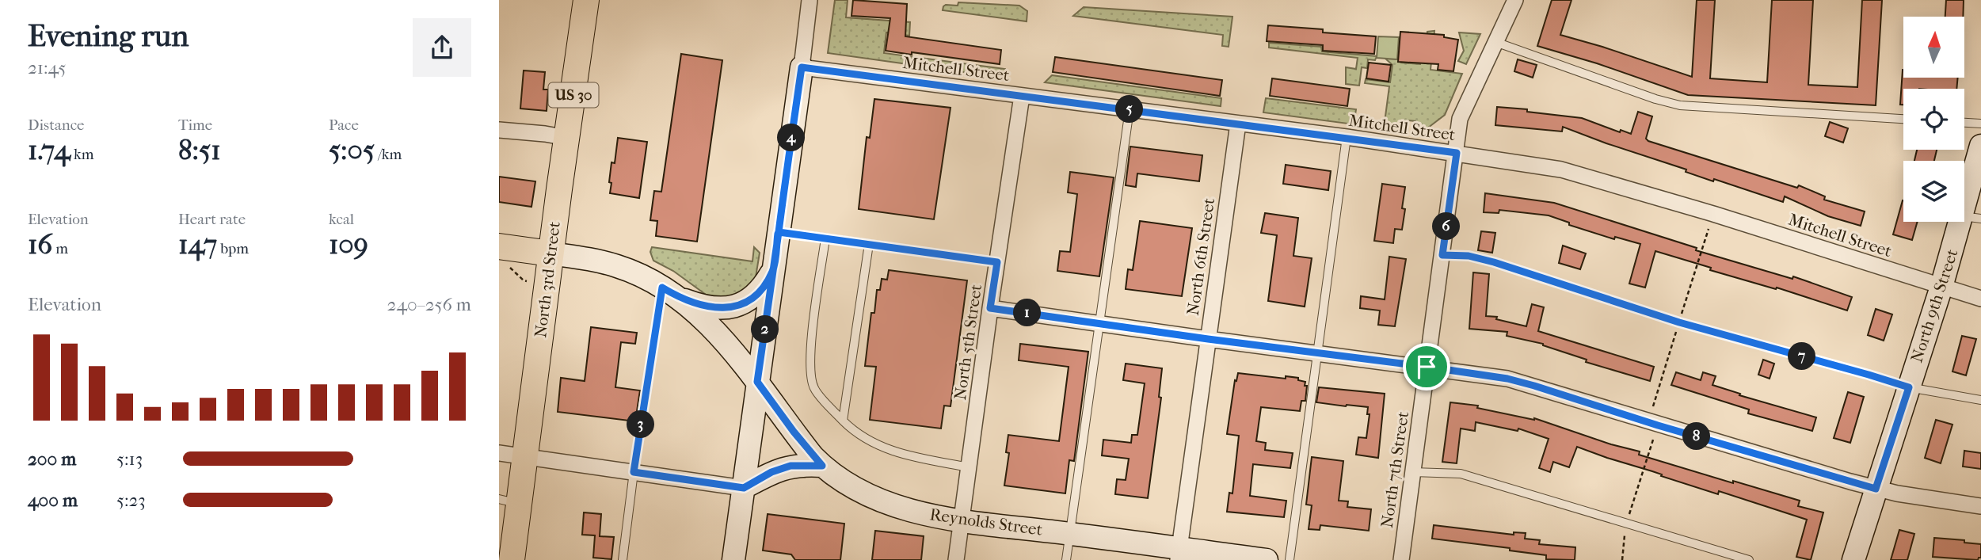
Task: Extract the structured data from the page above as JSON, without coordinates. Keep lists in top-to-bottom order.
{
  "streets": {
    "main road": ["US 30", "North 3rd Street"],
    "street": [
      "Mitchell Street",
      "North 6th Street",
      "North 9th Street",
      "North 5th Street",
      "North 7th Street",
      "Reynolds Street"
    ]
  },
  "crossings": [
    ["Mitchell Street", "North 6th Street"],
    ["Mitchell Street", "North 9th Street"],
    ["Mitchell Street", "North 5th Street"],
    ["Mitchell Street", "North 7th Street"],
    ["North 6th Street", "Reynolds Street"],
    ["North 5th Street", "Reynolds Street"]
  ],
  "north": "top",
  "page": {
    "heading": ["Evening run", "21:45"],
    "stats": [
      ["Distance", "1.74 km"],
      ["Time", "8:51"],
      ["Pace", "5:05 /km"],
      ["Elevation", "16 m"],
      ["Heart rate", "147 bpm"],
      ["kcal", "109"]
    ],
    "pins": [
      "5",
      "4",
      "6",
      "1",
      "2",
      "7",
      "3",
      "8"
    ],
    "chart": ["Elevation", "240–256 m"],
    "list": [
      {
        "name": "200 m",
        "note": "5:13"
      },
      {
        "name": "400 m",
        "note": "5:23"
      }
    ]
  }
}
